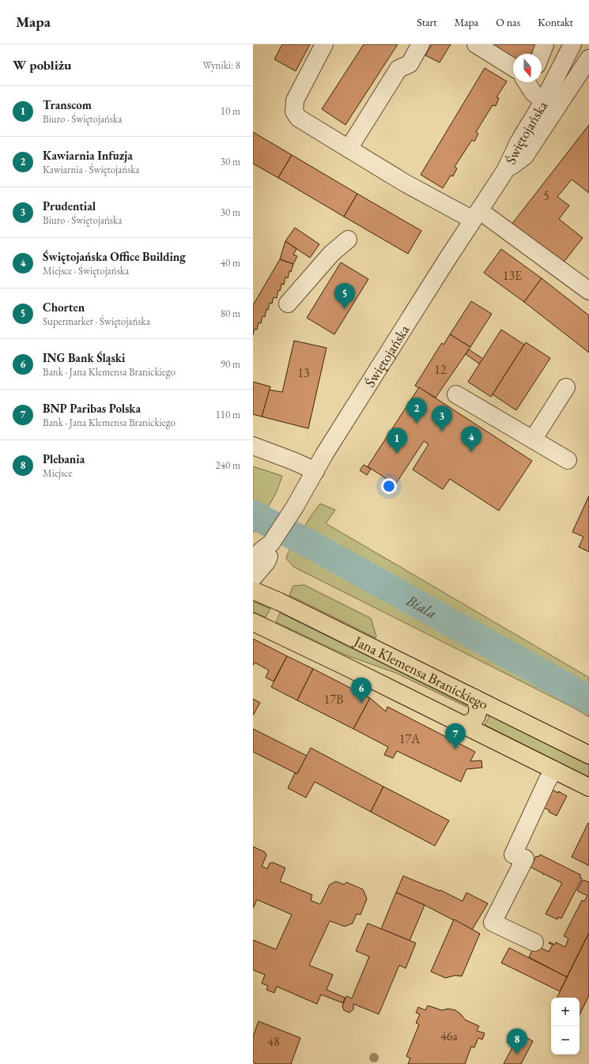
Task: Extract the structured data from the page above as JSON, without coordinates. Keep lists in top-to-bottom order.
{
  "streets": {
    "main road": ["Jana Klemensa Branickiego"],
    "street": ["Świętojańska"]
  },
  "water": ["Biala"],
  "house_numbers": [
    "5",
    "13E",
    "12",
    "13",
    "17B",
    "17A",
    "46a",
    "48"
  ],
  "north": "bottom",
  "page": {
    "header": "Mapa",
    "nav": [
      "Start",
      "Mapa",
      "O nas",
      "Kontakt"
    ],
    "heading": ["W pobliżu", "Wyniki: 8"],
    "list": [
      {
        "mark": "1",
        "name": "Transcom",
        "note": "Biuro · Świętojańska",
        "value": "10 m"
      },
      {
        "mark": "2",
        "name": "Kawiarnia Infuzja",
        "note": "Kawiarnia · Świętojańska",
        "value": "30 m"
      },
      {
        "mark": "3",
        "name": "Prudential",
        "note": "Biuro · Świętojańska",
        "value": "30 m"
      },
      {
        "mark": "4",
        "name": "Świętojańska Office Building",
        "note": "Miejsce · Świętojańska",
        "value": "40 m"
      },
      {
        "mark": "5",
        "name": "Chorten",
        "note": "Supermarket · Świętojańska",
        "value": "80 m"
      },
      {
        "mark": "6",
        "name": "ING Bank Śląski",
        "note": "Bank · Jana Klemensa Branickiego",
        "value": "90 m"
      },
      {
        "mark": "7",
        "name": "BNP Paribas Polska",
        "note": "Bank · Jana Klemensa Branickiego",
        "value": "110 m"
      },
      {
        "mark": "8",
        "name": "Plebania",
        "note": "Miejsce",
        "value": "240 m"
      }
    ],
    "pins": [
      "5",
      "2",
      "3",
      "4",
      "1",
      "6",
      "7",
      "8"
    ],
    "map_buttons": ["+", "−"]
  }
}
